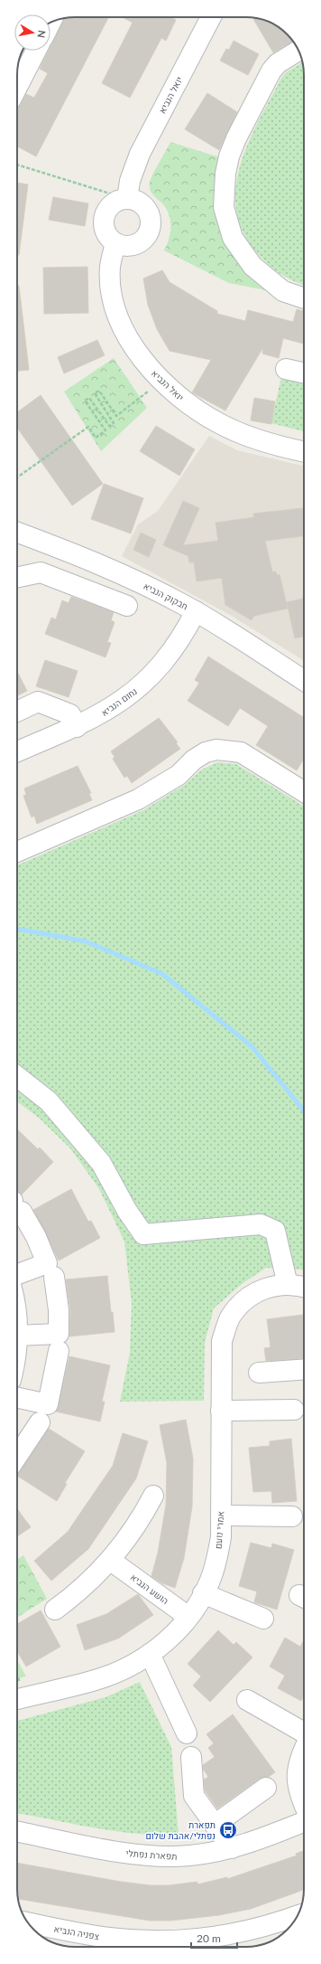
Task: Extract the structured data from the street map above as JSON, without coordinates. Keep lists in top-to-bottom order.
{
  "streets": {
    "street": [
      "יואל הנביא",
      "חבקוק הנביא",
      "נחום הנביא",
      "אמרי נועם",
      "הושע הנביא",
      "תפארת נפתלי",
      "צפניה הנביא"
    ]
  },
  "crossings": [
    ["חבקוק הנביא", "נחום הנביא"],
    ["אמרי נועם", "הושע הנביא"]
  ],
  "places": {
    "bus stop": ["תפארת נפתלי/אהבת שלום"]
  },
  "scale_bar": "20 m",
  "north": "right"
}
